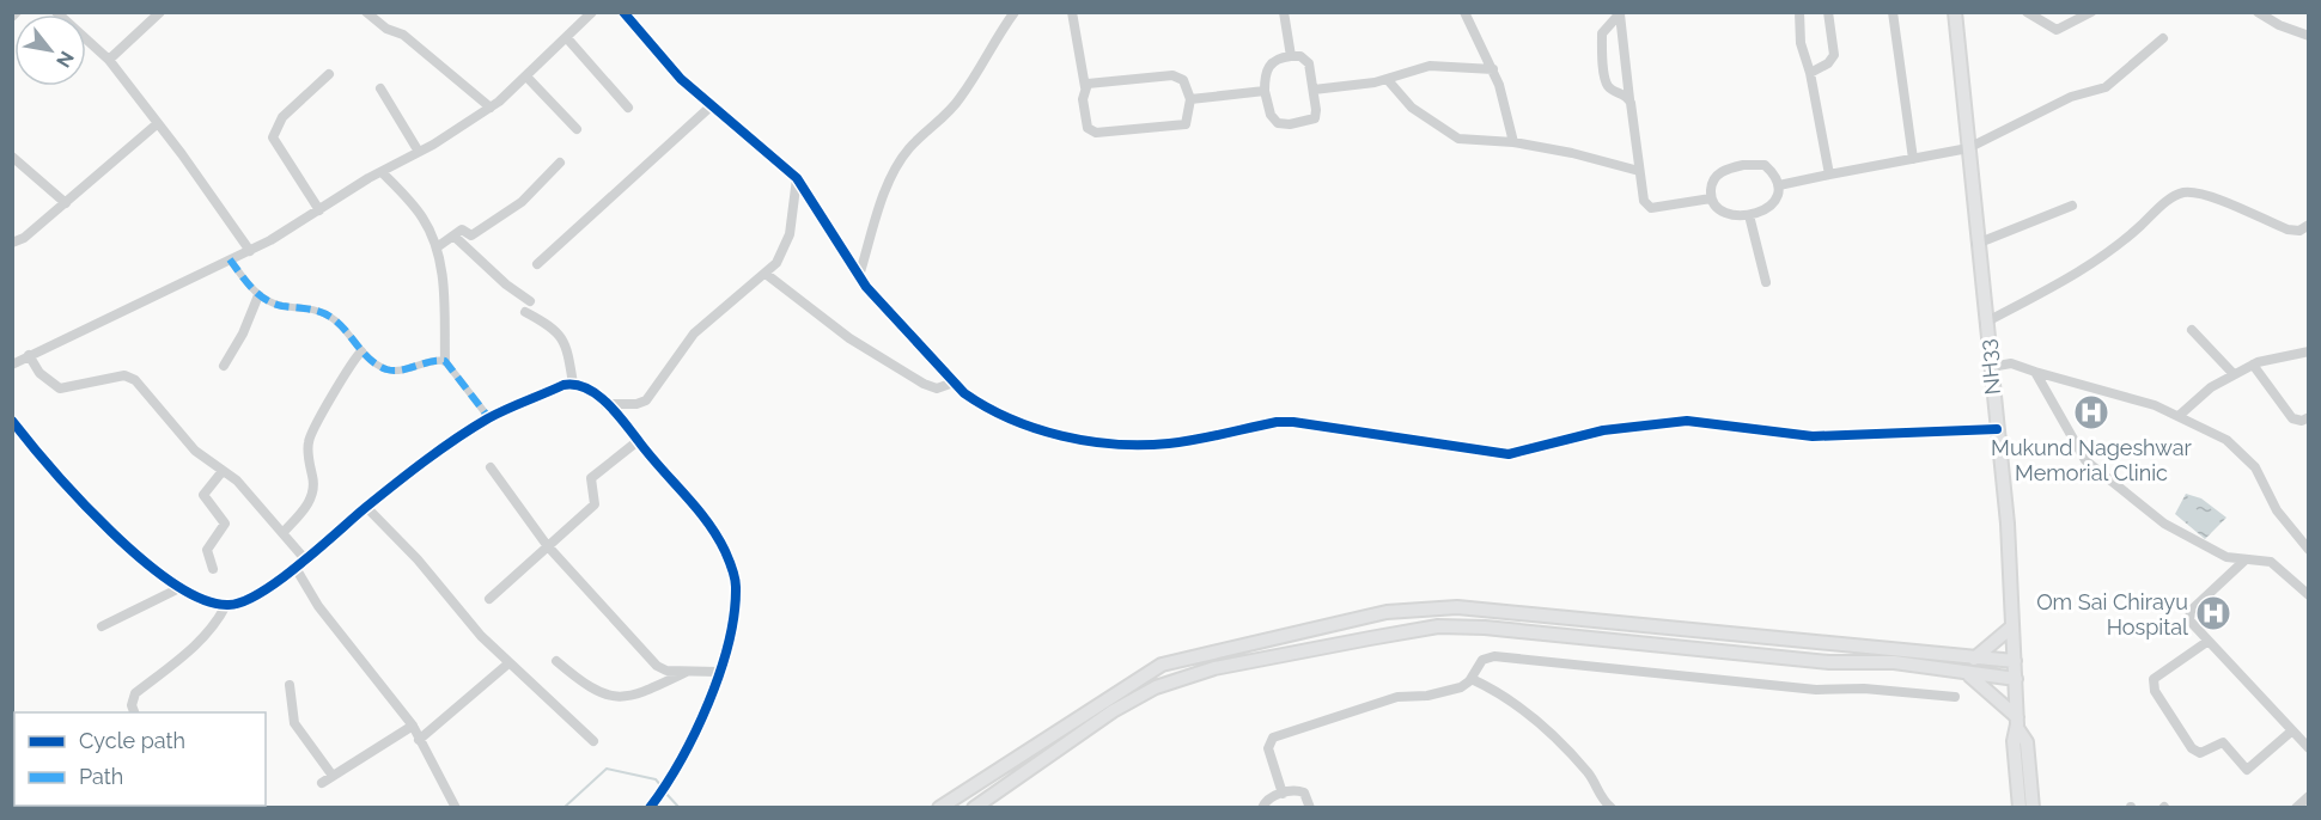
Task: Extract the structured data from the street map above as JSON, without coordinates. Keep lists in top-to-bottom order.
{
  "streets": {
    "main road": ["NH33"]
  },
  "places": {
    "hospital": ["Mukund Nageshwar Memorial Clinic", "Om Sai Chirayu Hospital"]
  },
  "legend": ["Cycle path", "Path"],
  "north": "bottom right"
}
